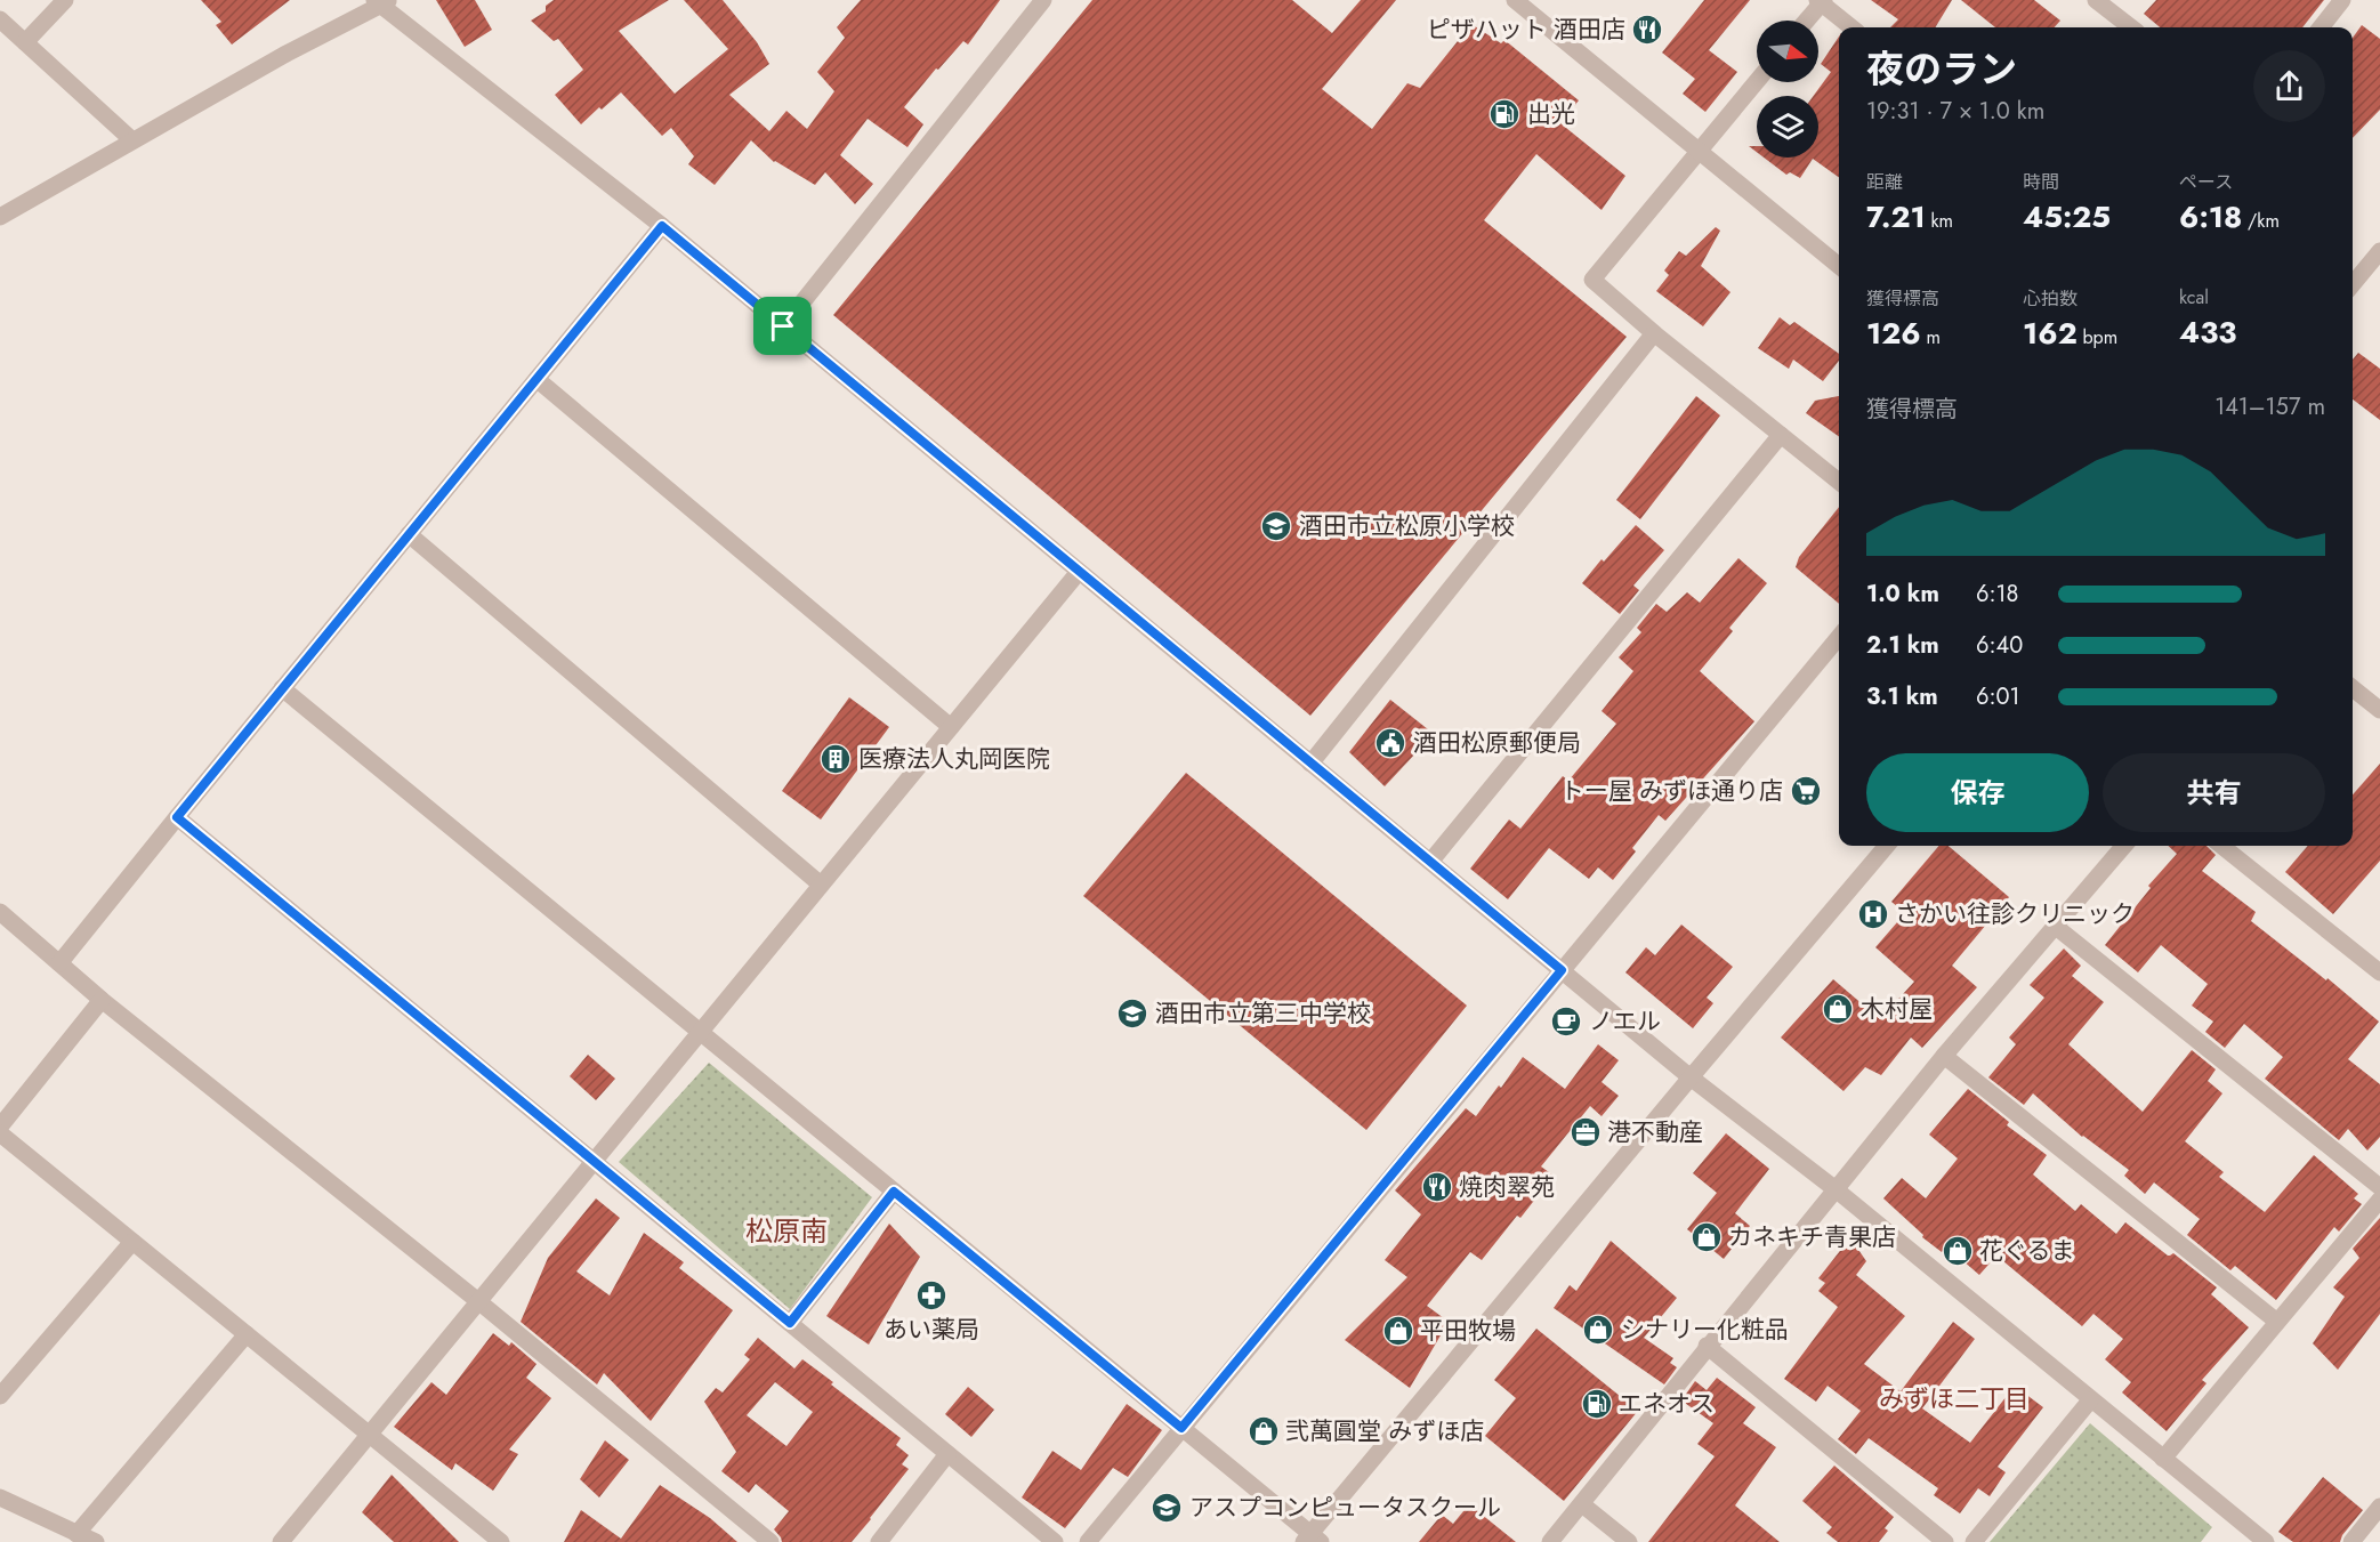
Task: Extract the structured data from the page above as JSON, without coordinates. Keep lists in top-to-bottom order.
{
  "districts": ["松原南", "みずほ二丁目"],
  "places": {
    "restaurant": ["ピザハット 酒田店", "焼肉翠苑"],
    "fuel station": ["出光", "エネオス"],
    "school or university": ["酒田市立松原小学校", "酒田市立第三中学校", "アスプコンピュータスクール"],
    "public building": ["酒田松原郵便局"],
    "building": ["医療法人丸岡医院"],
    "supermarket": ["トー屋 みずほ通り店"],
    "hospital": ["さかい往診クリニック"],
    "shop": [
      "木村屋",
      "カネキチ青果店",
      "花ぐるま",
      "シナリー化粧品",
      "平田牧場",
      "弐萬圓堂 みずほ店"
    ],
    "cafe": ["ノエル"],
    "office": ["港不動産"],
    "pharmacy": ["あい薬局"]
  },
  "north": "right",
  "page": {
    "heading": ["夜のラン", "19:31 · 7 × 1.0 km"],
    "stats": [
      ["距離", "7.21 km"],
      ["時間", "45:25"],
      ["ペース", "6:18 /km"],
      ["獲得標高", "126 m"],
      ["心拍数", "162 bpm"],
      ["kcal", "433"]
    ],
    "chart": ["獲得標高", "141–157 m"],
    "list": [
      {
        "name": "1.0 km",
        "note": "6:18"
      },
      {
        "name": "2.1 km",
        "note": "6:40"
      },
      {
        "name": "3.1 km",
        "note": "6:01"
      }
    ],
    "buttons": ["保存", "共有"]
  }
}
